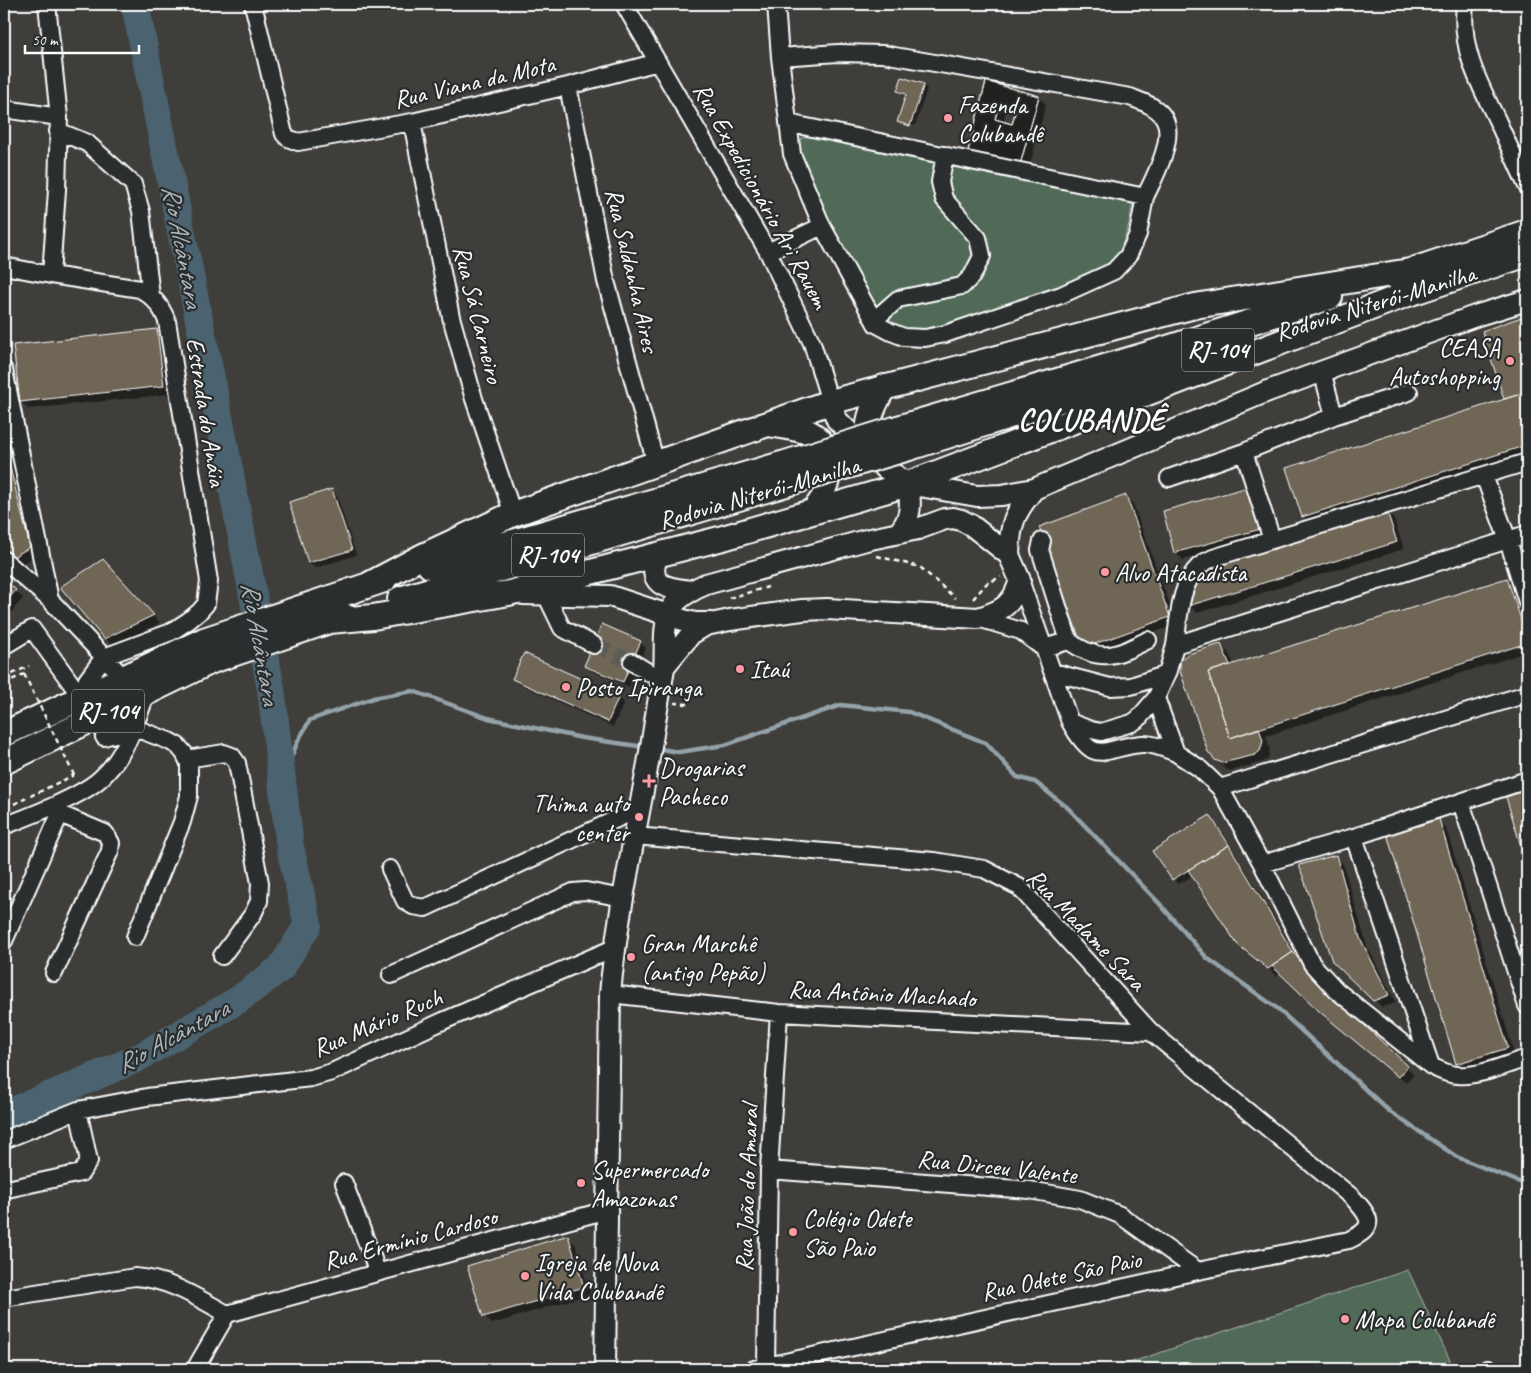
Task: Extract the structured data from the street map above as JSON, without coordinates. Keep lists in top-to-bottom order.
{
  "streets": {
    "highway": ["Rodovia Niterói-Manilha", "RJ-104"],
    "main road": ["Rua Expedicionário Ari Rauem"],
    "street": [
      "Rua Viana da Mota",
      "Rua Saldanha Aires",
      "Rua Sá Carneiro",
      "Estrada do Anáia",
      "Rua Madame Sara",
      "Rua Antônio Machado",
      "Rua Mário Ruch",
      "Rua Dirceu Valente",
      "Rua João do Amaral",
      "Rua Ermínio Cardoso",
      "Rua Odete São Paio"
    ]
  },
  "crossings": [
    ["Rua Viana da Mota", "Rua Expedicionário Ari Rauem"],
    ["Rua Viana da Mota", "Rua Saldanha Aires"],
    ["Rua Viana da Mota", "Rua Sá Carneiro"],
    ["Rua Madame Sara", "Rua Antônio Machado"],
    ["Rua Madame Sara", "Rua Odete São Paio"],
    ["Rua Antônio Machado", "Rua João do Amaral"],
    ["Rua Dirceu Valente", "Rua João do Amaral"],
    ["Rua Dirceu Valente", "Rua Odete São Paio"],
    ["Rua João do Amaral", "Rua Odete São Paio"]
  ],
  "districts": ["COLUBANDÊ"],
  "water": ["Rio Alcântara"],
  "places": {
    "other": [
      "Fazenda Colubandê",
      "CEASA Autoshopping",
      "Alvo Atacadista",
      "Itaú",
      "Posto Ipiranga",
      "Thima auto center",
      "Gran Marchê (antigo Pepão)",
      "Supermercado Amazonas",
      "Colégio Odete São Paio",
      "Igreja de Nova Vida Colubandê",
      "Mapa Colubandê"
    ],
    "health": ["Drogarias Pacheco"]
  },
  "scale_bar": "50 m"
}
